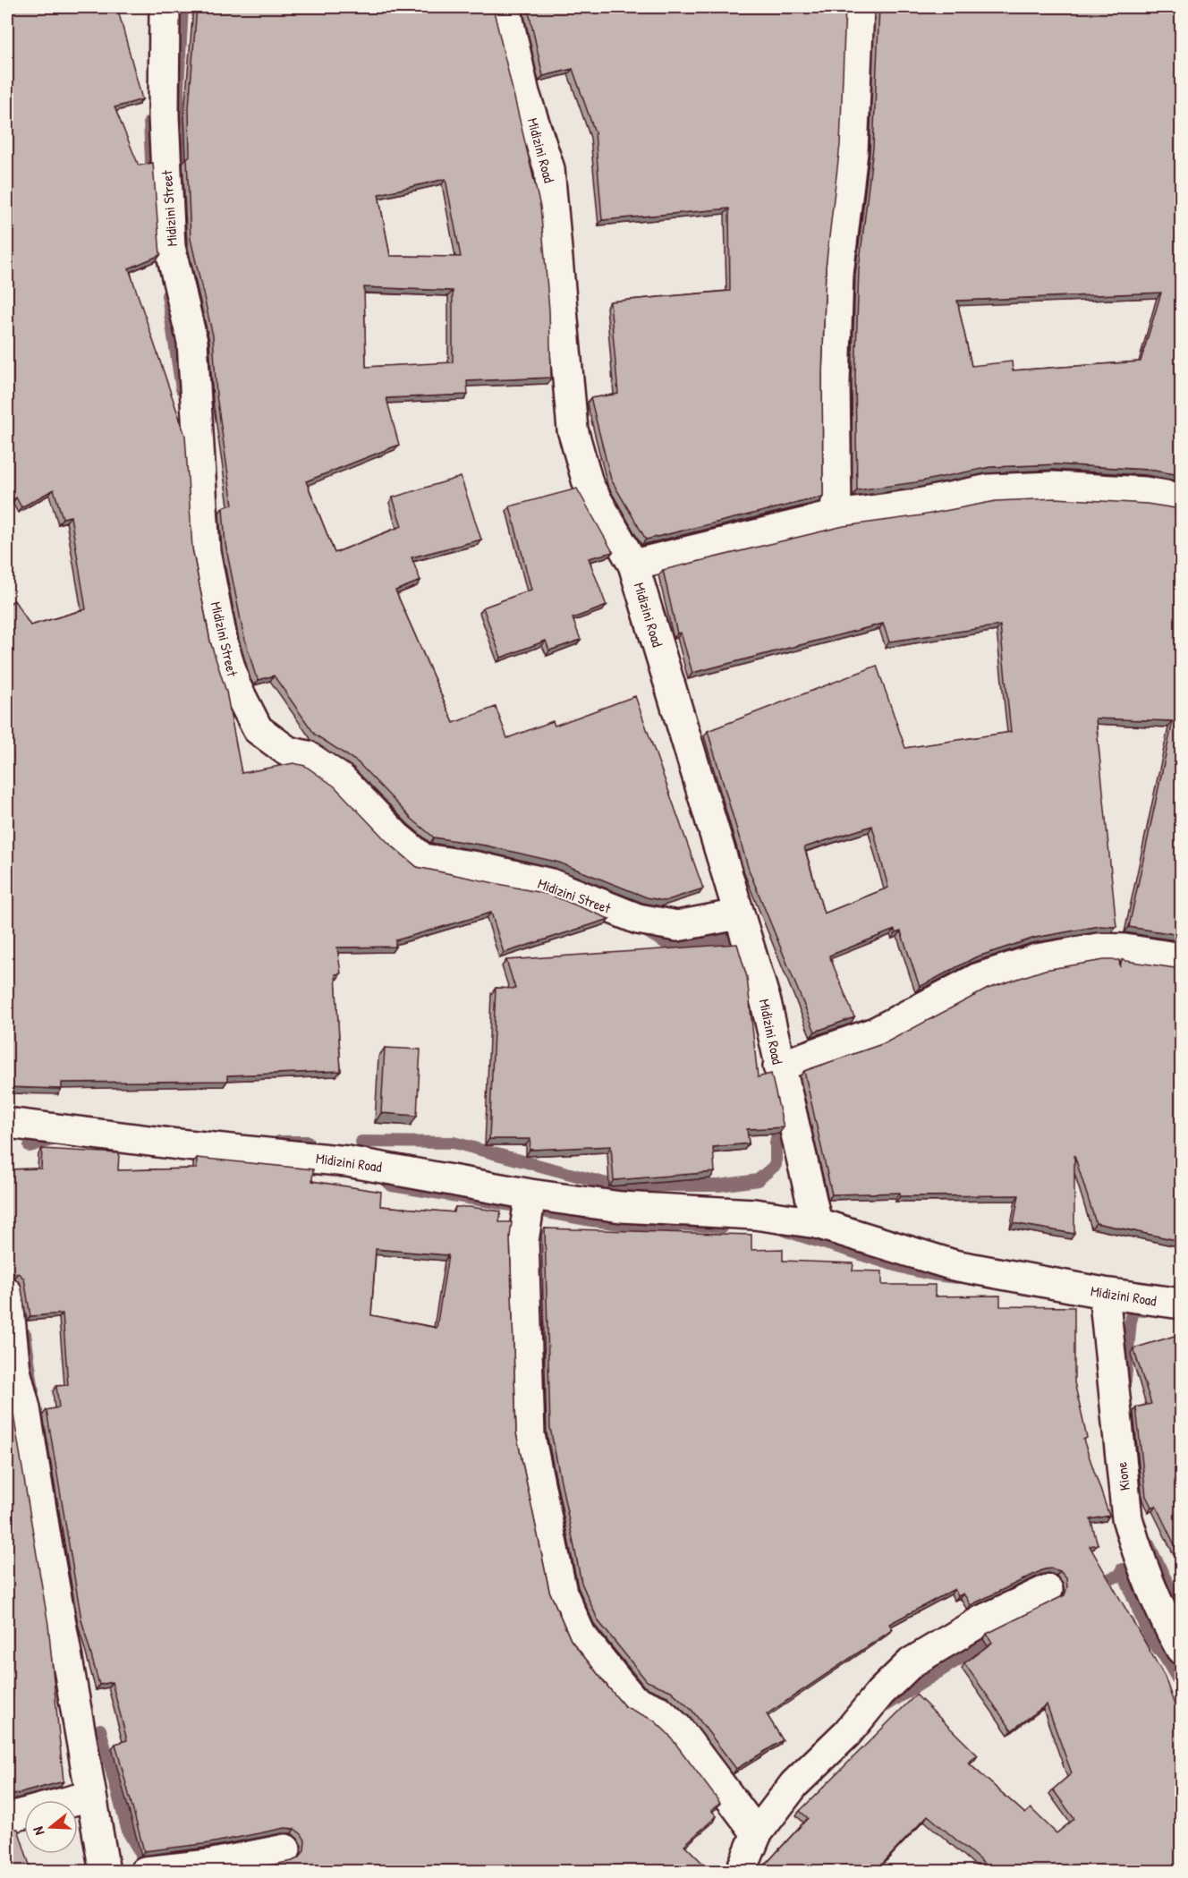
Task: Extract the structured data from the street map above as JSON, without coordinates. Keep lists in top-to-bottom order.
{
  "streets": {
    "street": ["Midizini Road", "Midizini Street", "Kione"]
  },
  "crossings": [
    ["Midizini Road", "Midizini Street"],
    ["Midizini Road", "Kione"]
  ],
  "north": "left"
}
